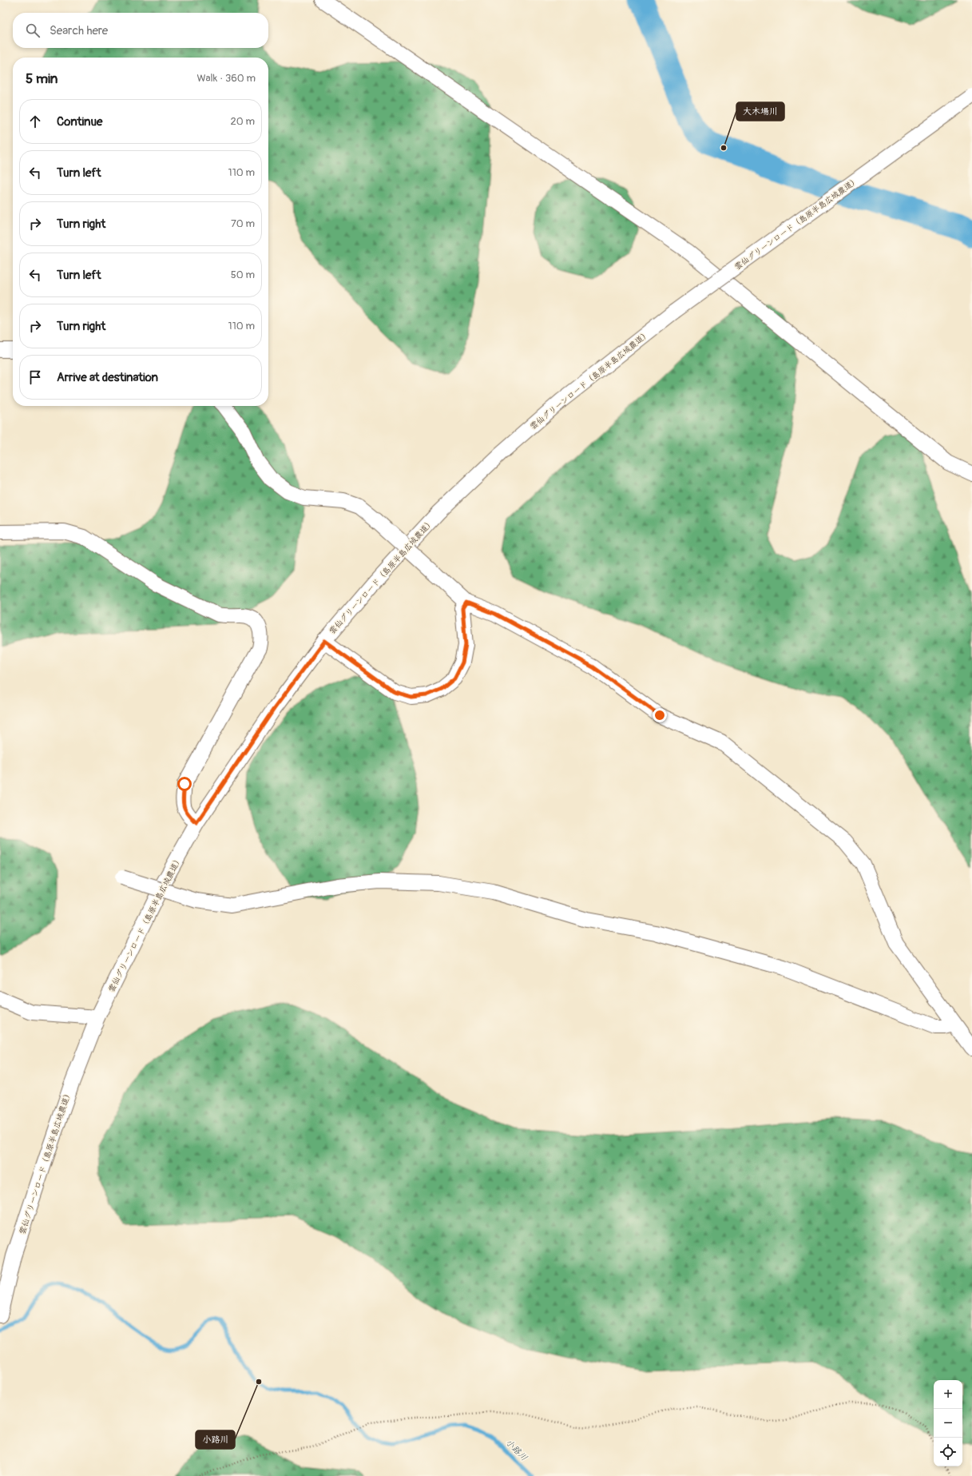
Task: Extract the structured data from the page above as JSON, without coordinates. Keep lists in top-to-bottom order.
{
  "streets": {
    "street": ["雲仙グリーンロード（島原半島広域農道）"]
  },
  "water": ["小路川"],
  "places": ["大木場川", "小路川"],
  "page": {
    "search": "Search here",
    "heading": ["5 min", "Walk · 360 m"],
    "list": [
      ["Continue", "20 m"],
      ["Turn left", "110 m"],
      ["Turn right", "70 m"],
      ["Turn left", "50 m"],
      ["Turn right", "110 m"],
      "Arrive at destination"
    ],
    "map_buttons": ["+", "−"]
  }
}
